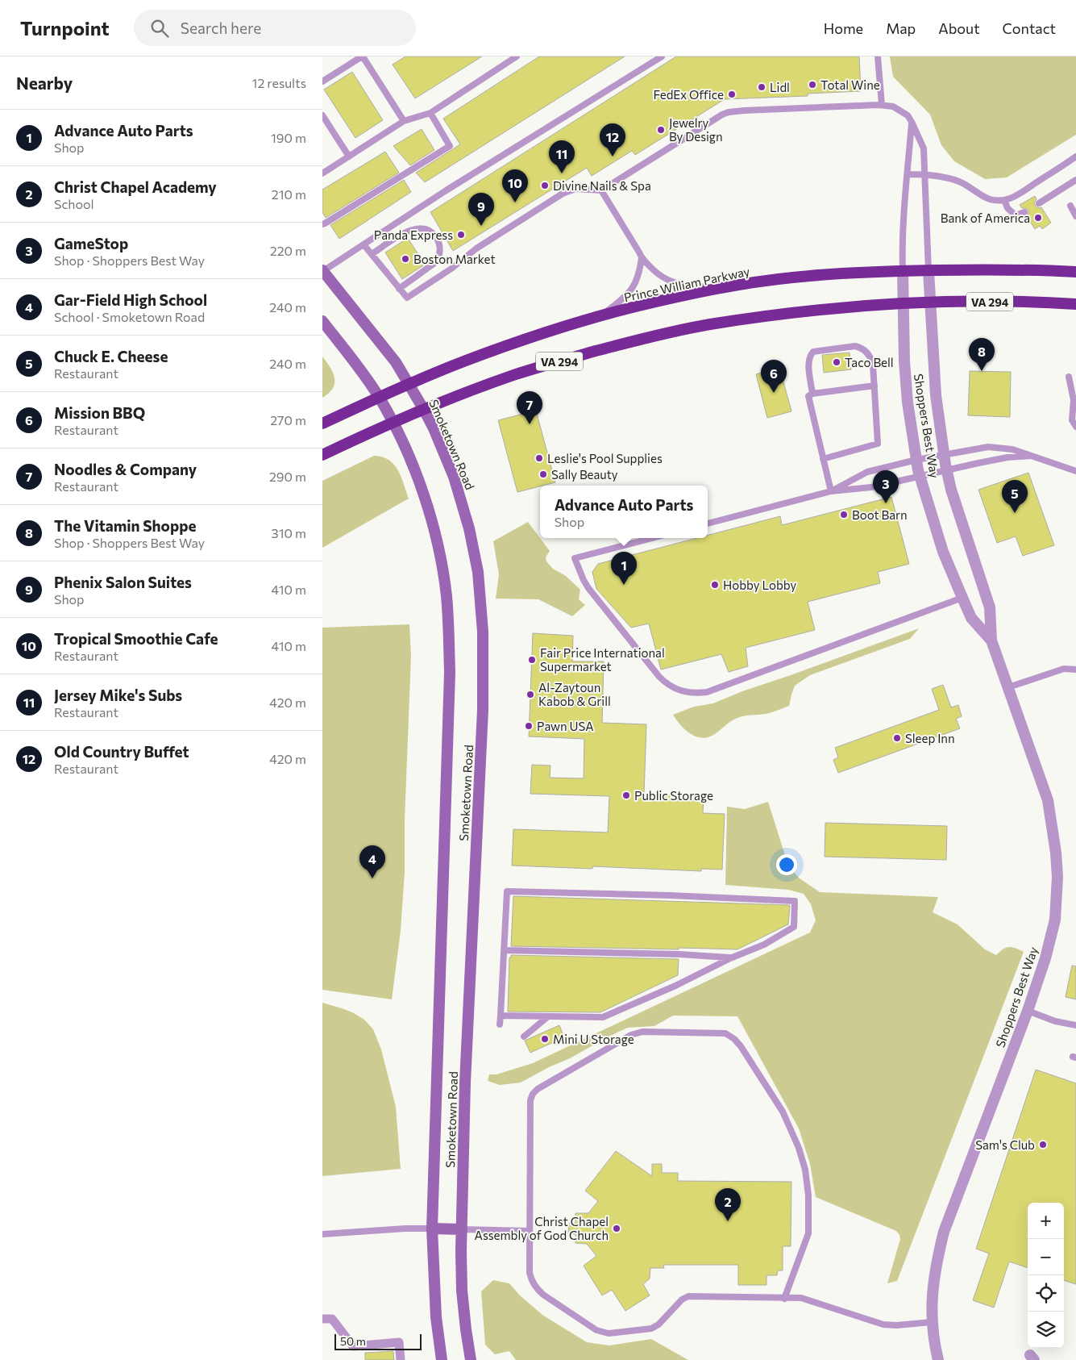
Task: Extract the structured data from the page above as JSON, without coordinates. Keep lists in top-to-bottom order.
{
  "streets": {
    "highway": ["Prince William Parkway", "VA 294"],
    "main road": ["Smoketown Road"],
    "street": ["Shoppers Best Way"]
  },
  "crossings": [
    ["Prince William Parkway", "Shoppers Best Way"],
    ["Prince William Parkway", "Smoketown Road"],
    ["VA 294", "Shoppers Best Way"],
    ["VA 294", "Smoketown Road"]
  ],
  "places": [
    "Total Wine",
    "Lidl",
    "FedEx Office",
    "Jewelry By Design",
    "Divine Nails & Spa",
    "Bank of America",
    "Panda Express",
    "Boston Market",
    "Taco Bell",
    "Leslie's Pool Supplies",
    "Sally Beauty",
    "Boot Barn",
    "Hobby Lobby",
    "Fair Price International Supermarket",
    "Al-Zaytoun Kabob & Grill",
    "Pawn USA",
    "Sleep Inn",
    "Public Storage",
    "Mini U Storage",
    "Sam's Club",
    "Christ Chapel Assembly of God Church"
  ],
  "scale_bar": "50 m",
  "page": {
    "header": "Turnpoint",
    "search": "Search here",
    "nav": [
      "Home",
      "Map",
      "About",
      "Contact"
    ],
    "heading": ["Nearby", "12 results"],
    "list": [
      {
        "mark": "1",
        "name": "Advance Auto Parts",
        "note": "Shop",
        "value": "190 m"
      },
      {
        "mark": "2",
        "name": "Christ Chapel Academy",
        "note": "School",
        "value": "210 m"
      },
      {
        "mark": "3",
        "name": "GameStop",
        "note": "Shop · Shoppers Best Way",
        "value": "220 m"
      },
      {
        "mark": "4",
        "name": "Gar-Field High School",
        "note": "School · Smoketown Road",
        "value": "240 m"
      },
      {
        "mark": "5",
        "name": "Chuck E. Cheese",
        "note": "Restaurant",
        "value": "240 m"
      },
      {
        "mark": "6",
        "name": "Mission BBQ",
        "note": "Restaurant",
        "value": "270 m"
      },
      {
        "mark": "7",
        "name": "Noodles & Company",
        "note": "Restaurant",
        "value": "290 m"
      },
      {
        "mark": "8",
        "name": "The Vitamin Shoppe",
        "note": "Shop · Shoppers Best Way",
        "value": "310 m"
      },
      {
        "mark": "9",
        "name": "Phenix Salon Suites",
        "note": "Shop",
        "value": "410 m"
      },
      {
        "mark": "10",
        "name": "Tropical Smoothie Cafe",
        "note": "Restaurant",
        "value": "410 m"
      },
      {
        "mark": "11",
        "name": "Jersey Mike's Subs",
        "note": "Restaurant",
        "value": "420 m"
      },
      {
        "mark": "12",
        "name": "Old Country Buffet",
        "note": "Restaurant",
        "value": "420 m"
      }
    ],
    "pins": [
      "12",
      "11",
      "10",
      "9",
      "8",
      "6",
      "7",
      "3",
      "5",
      "1",
      "4",
      "2"
    ],
    "popup": ["Advance Auto Parts", "Shop"],
    "map_buttons": ["+", "−"],
    "scale": "50 m"
  }
}
